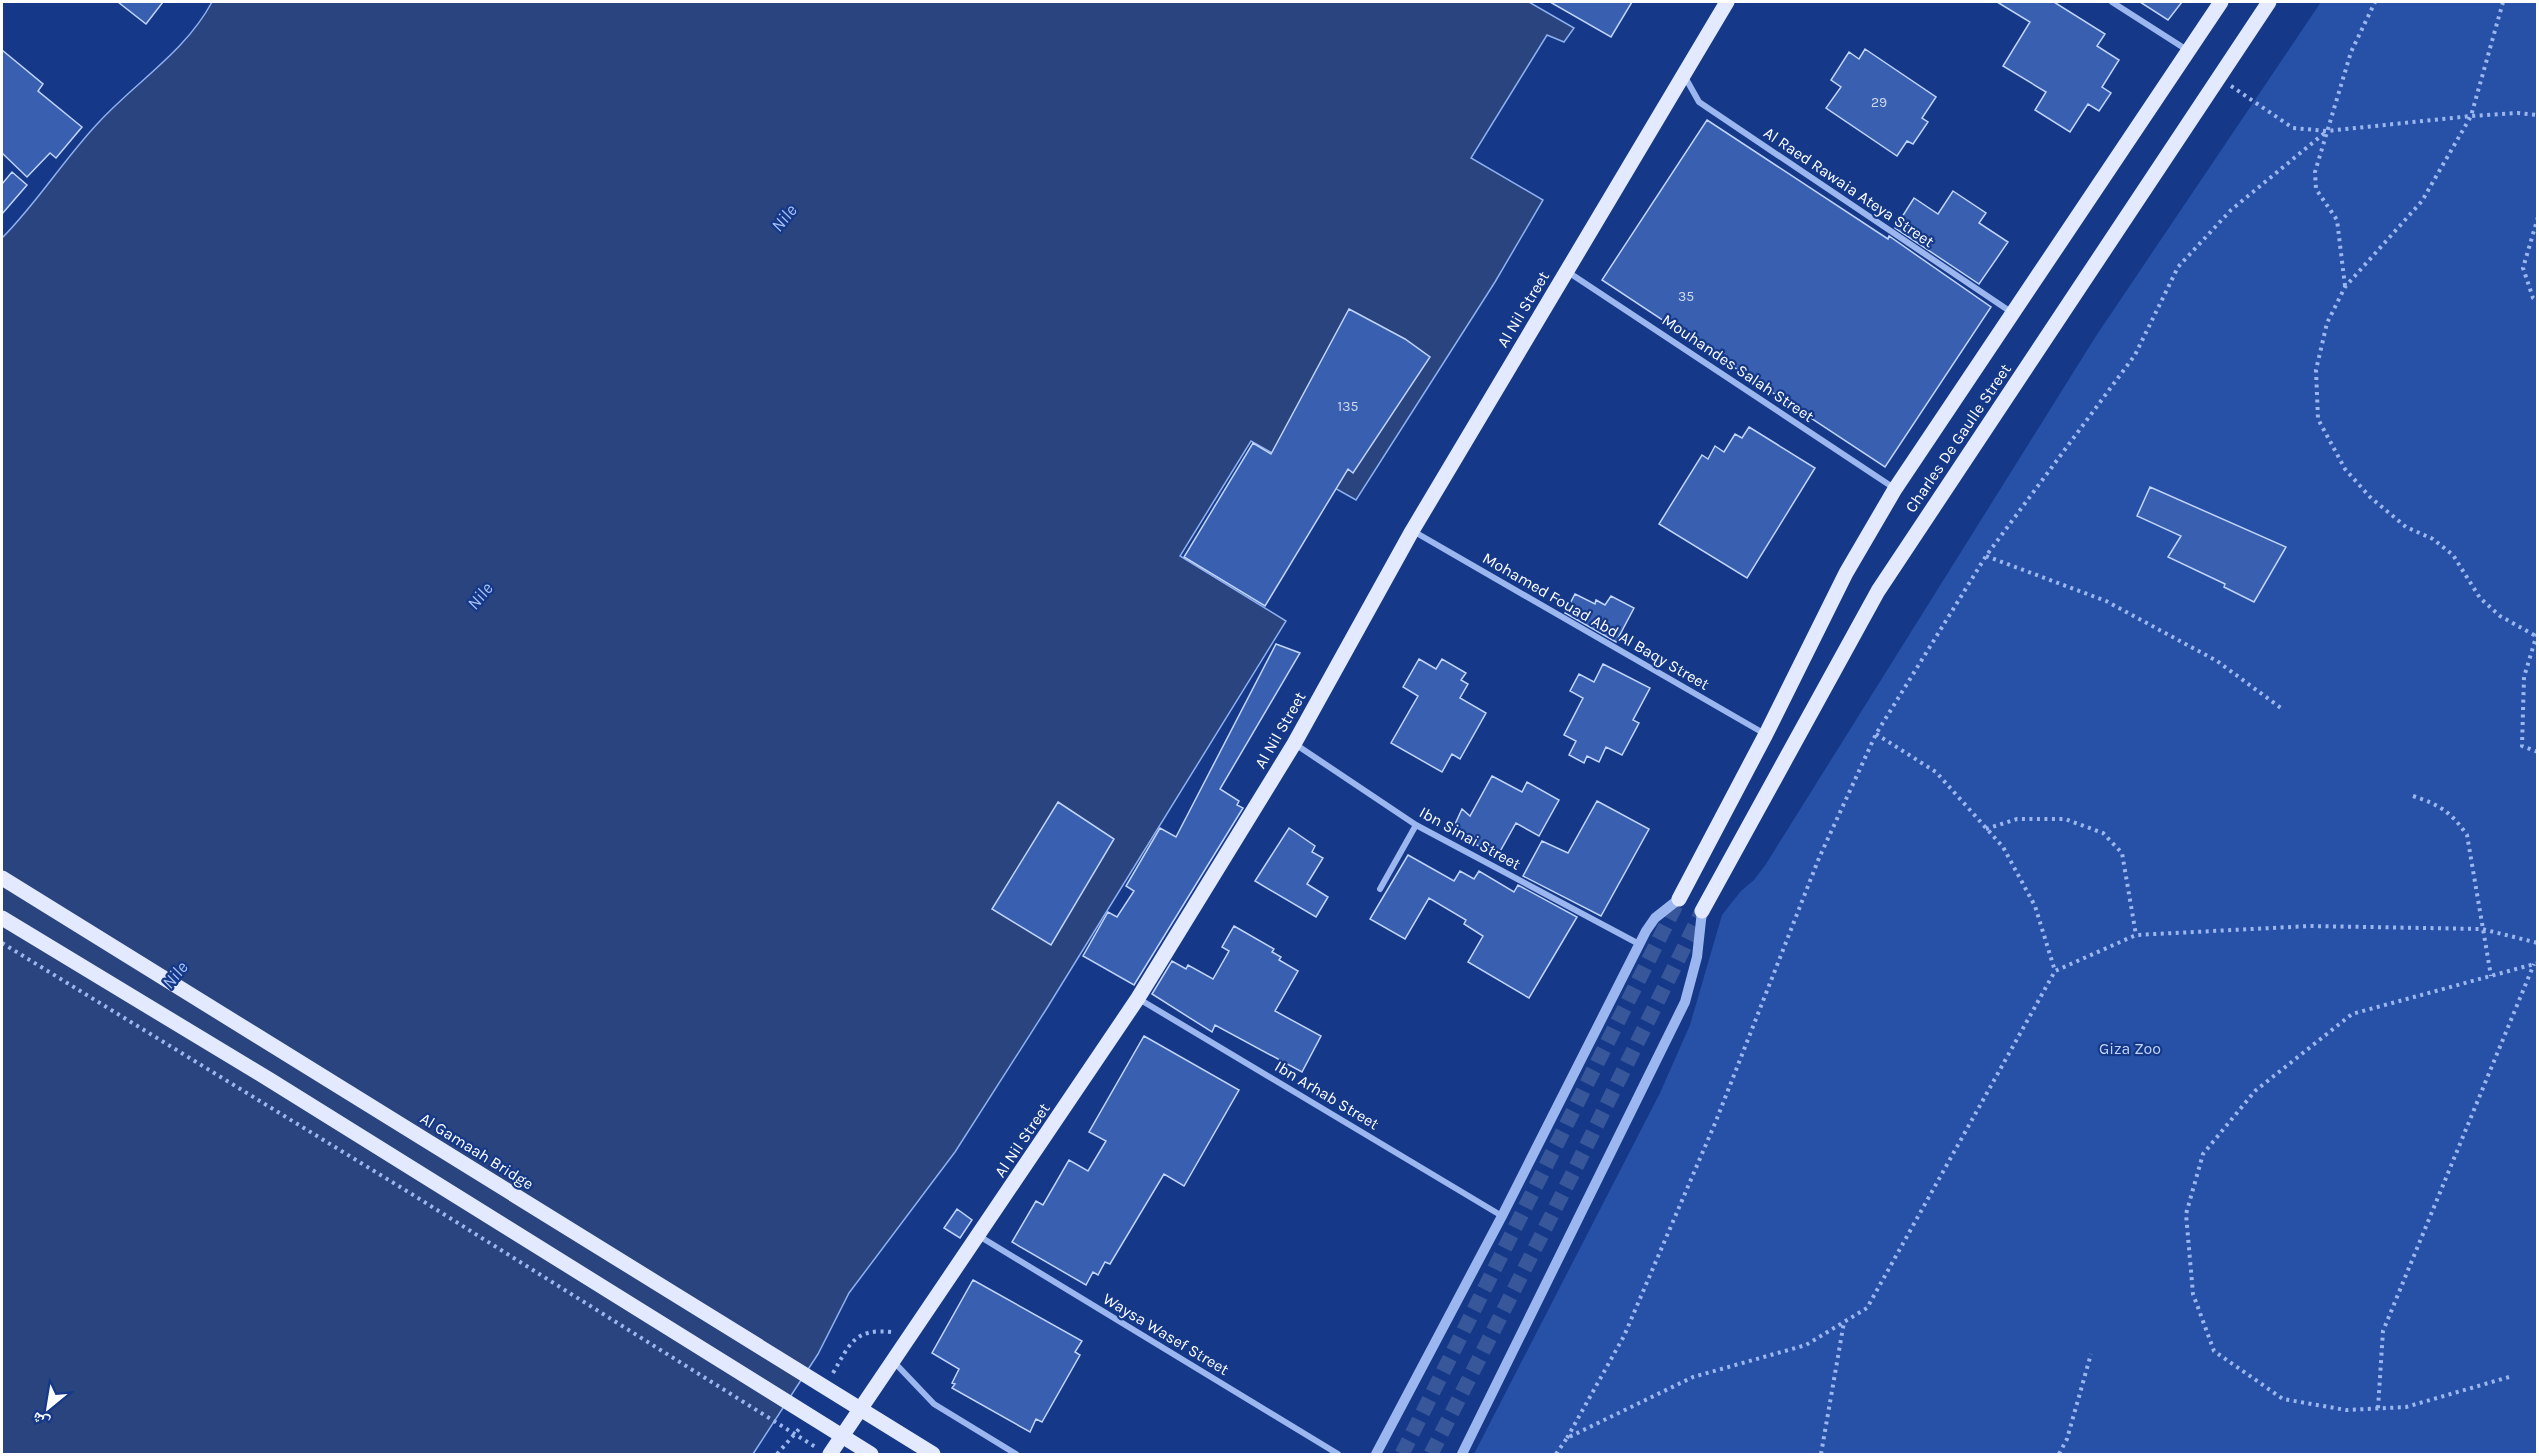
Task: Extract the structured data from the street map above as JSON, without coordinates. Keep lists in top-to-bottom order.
{
  "streets": {
    "main road": ["Al Nil Street", "Charles De Gaulle Street", "Al Gamaah Bridge"],
    "street": [
      "Al Raed Rawaia Ateya Street",
      "Mouhandes Salah Street",
      "Mohamed Fouad Abd Al Baqy Street",
      "Ibn Sinai Street",
      "Ibn Arhab Street",
      "Waysa Wasef Street"
    ]
  },
  "crossings": [
    ["Al Raed Rawaia Ateya Street", "Al Nil Street"],
    ["Al Raed Rawaia Ateya Street", "Charles De Gaulle Street"],
    ["Al Nil Street", "Mouhandes Salah Street"],
    ["Al Nil Street", "Mohamed Fouad Abd Al Baqy Street"],
    ["Al Nil Street", "Ibn Sinai Street"],
    ["Al Nil Street", "Ibn Arhab Street"],
    ["Al Nil Street", "Waysa Wasef Street"],
    ["Mouhandes Salah Street", "Charles De Gaulle Street"],
    ["Charles De Gaulle Street", "Mohamed Fouad Abd Al Baqy Street"]
  ],
  "water": ["Nile"],
  "parks": ["Giza Zoo"],
  "house_numbers": ["29", "35", "135"],
  "north": "bottom left"
}
